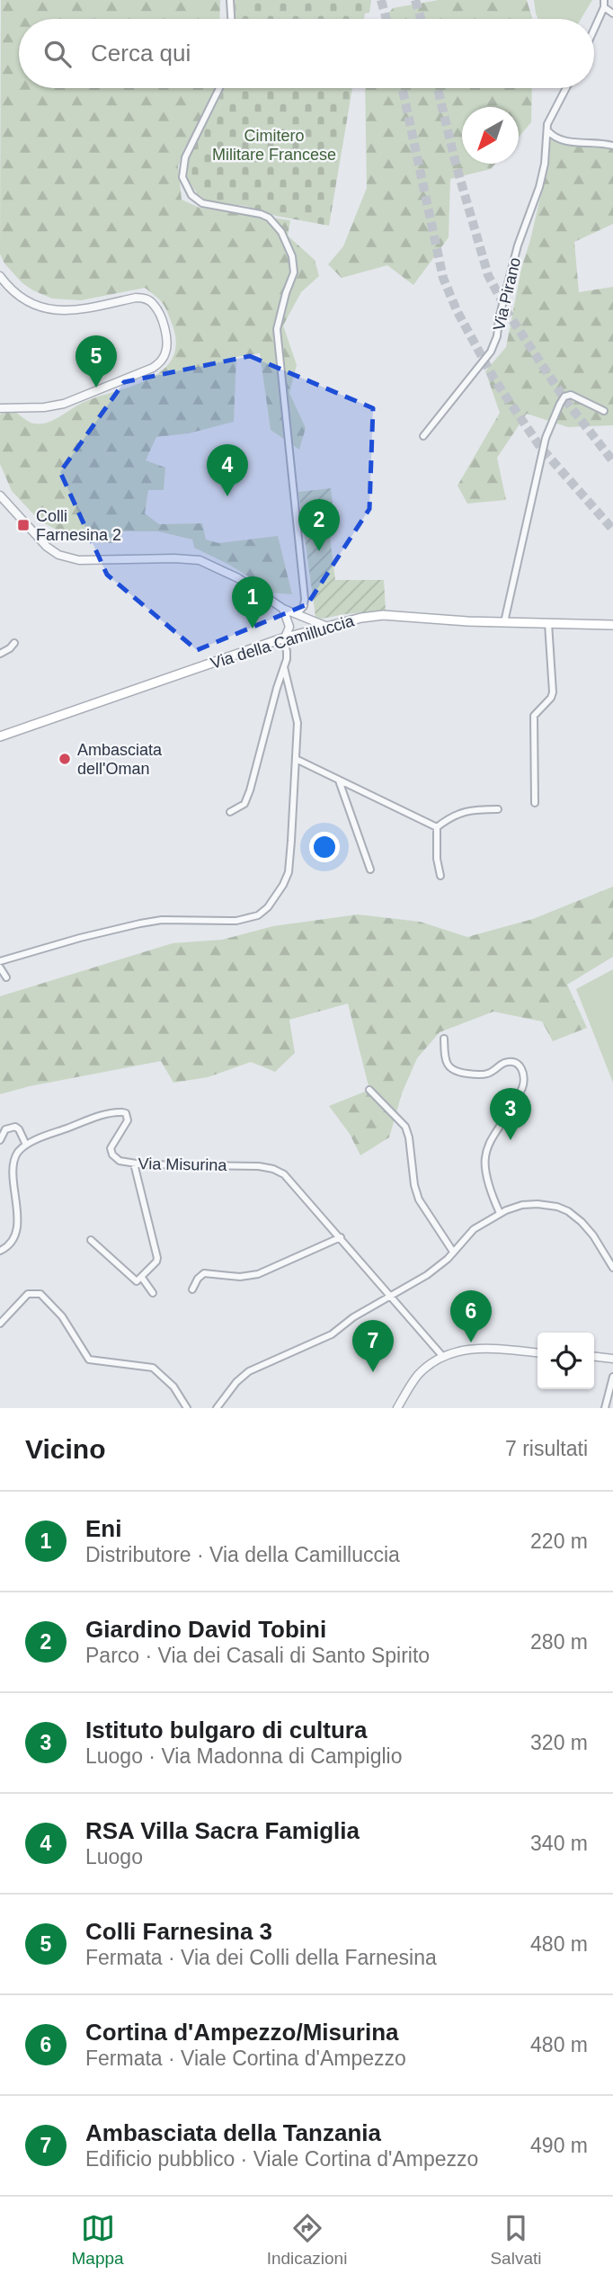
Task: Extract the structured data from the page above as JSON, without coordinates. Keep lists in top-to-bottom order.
{
  "streets": {
    "main road": ["Via della Camilluccia"],
    "street": ["Via Pirano", "Via Misurina"]
  },
  "parks": ["Cimitero Militare Francese"],
  "places": {
    "transit": ["Colli Farnesina 2"],
    "other": ["Ambasciata dell'Oman"]
  },
  "north": "bottom left",
  "page": {
    "search": "Cerca qui",
    "pins": [
      "5",
      "4",
      "2",
      "1",
      "3",
      "6",
      "7"
    ],
    "heading": ["Vicino", "7 risultati"],
    "list": [
      {
        "mark": "1",
        "name": "Eni",
        "note": "Distributore · Via della Camilluccia",
        "value": "220 m"
      },
      {
        "mark": "2",
        "name": "Giardino David Tobini",
        "note": "Parco · Via dei Casali di Santo Spirito",
        "value": "280 m"
      },
      {
        "mark": "3",
        "name": "Istituto bulgaro di cultura",
        "note": "Luogo · Via Madonna di Campiglio",
        "value": "320 m"
      },
      {
        "mark": "4",
        "name": "RSA Villa Sacra Famiglia",
        "note": "Luogo",
        "value": "340 m"
      },
      {
        "mark": "5",
        "name": "Colli Farnesina 3",
        "note": "Fermata · Via dei Colli della Farnesina",
        "value": "480 m"
      },
      {
        "mark": "6",
        "name": "Cortina d'Ampezzo/Misurina",
        "note": "Fermata · Viale Cortina d'Ampezzo",
        "value": "480 m"
      },
      {
        "mark": "7",
        "name": "Ambasciata della Tanzania",
        "note": "Edificio pubblico · Viale Cortina d'Ampezzo",
        "value": "490 m"
      }
    ],
    "nav": ["Mappa", "Indicazioni", "Salvati"]
  }
}
